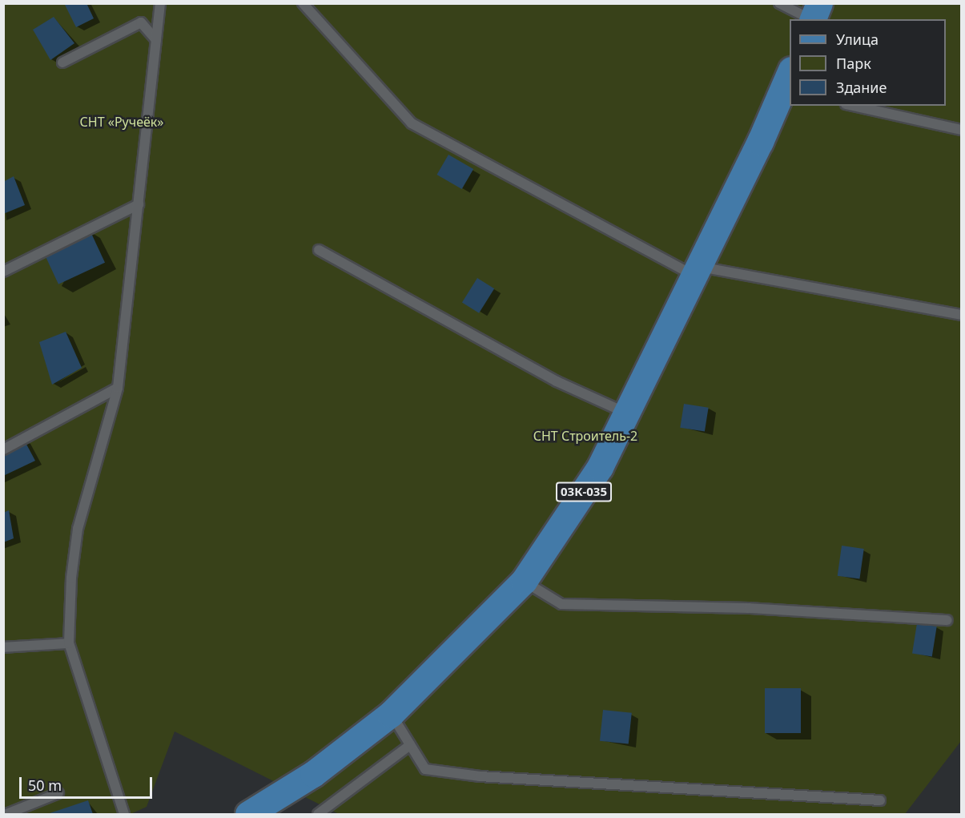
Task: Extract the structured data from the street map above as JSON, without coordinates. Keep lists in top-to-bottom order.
{
  "streets": {
    "main road": ["03К-035"]
  },
  "parks": ["СНТ «Ручеёк»", "СНТ Строитель-2"],
  "legend": ["Улица", "Парк", "Здание"],
  "scale_bar": "50 m"
}
